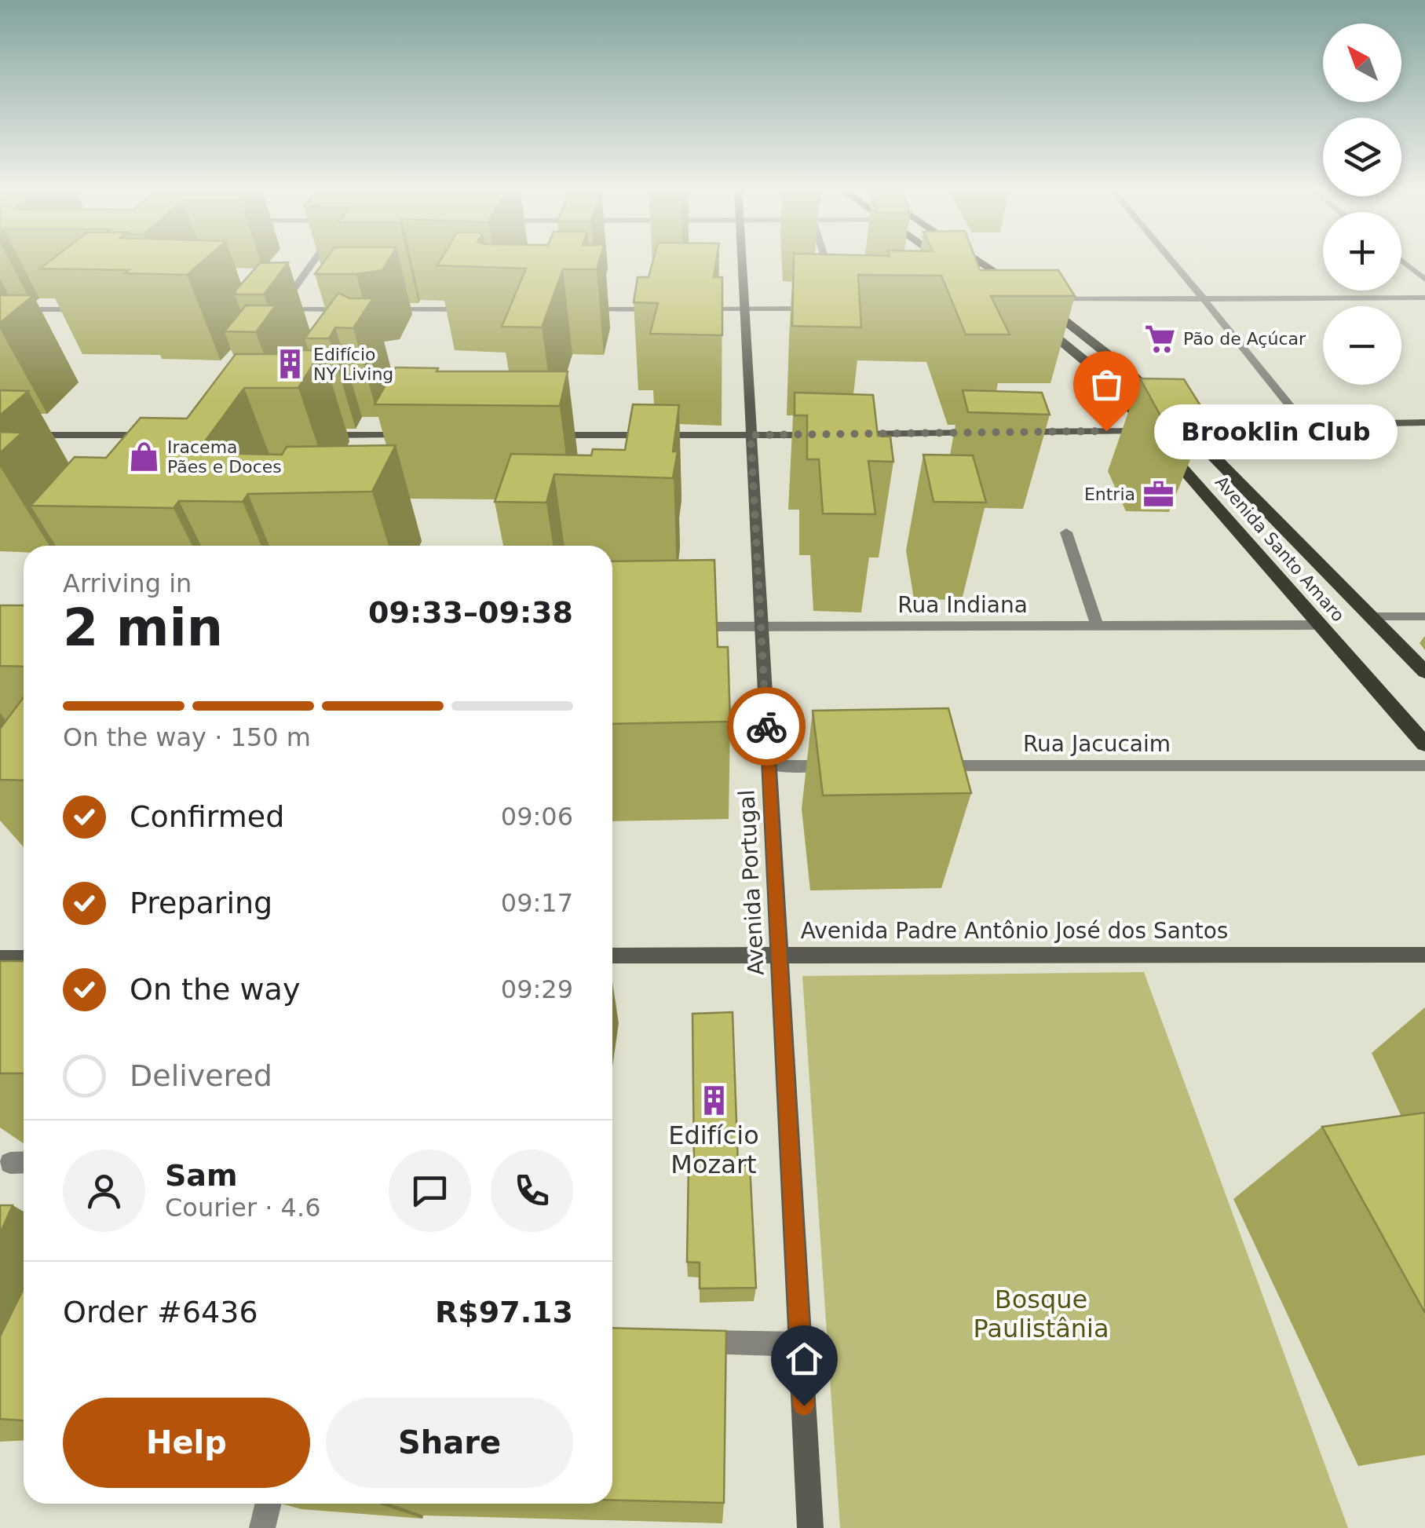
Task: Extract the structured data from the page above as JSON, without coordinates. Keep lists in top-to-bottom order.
{
  "streets": {
    "main road": ["Avenida Santo Amaro"],
    "street": [
      "Rua Indiana",
      "Rua Jacucaim",
      "Avenida Portugal",
      "Avenida Padre Antônio José dos Santos"
    ]
  },
  "crossings": [
    ["Avenida Santo Amaro", "Rua Indiana"],
    ["Rua Indiana", "Avenida Portugal"],
    ["Avenida Portugal", "Avenida Padre Antônio José dos Santos"]
  ],
  "parks": ["Bosque Paulistânia"],
  "places": {
    "supermarket": ["Pão de Açúcar"],
    "building": ["Edifício NY Living", "Edifício Mozart"],
    "other": ["Brooklin Club"],
    "shop": ["Iracema Pães e Doces"],
    "office": ["Entria"]
  },
  "north": "top left",
  "page": {
    "map_buttons": ["+", "−"],
    "bubble": "Brooklin Club",
    "heading": ["2 min", "Arriving in", "09:33–09:38"],
    "panel": [
      "Sam",
      "Courier · 4.6",
      "Order #6436",
      "R$97.13"
    ],
    "bar": "On the way · 150 m",
    "list": [
      ["Confirmed", "09:06"],
      ["Preparing", "09:17"],
      ["On the way", "09:29"],
      "Delivered"
    ],
    "buttons": ["Help", "Share"]
  }
}
